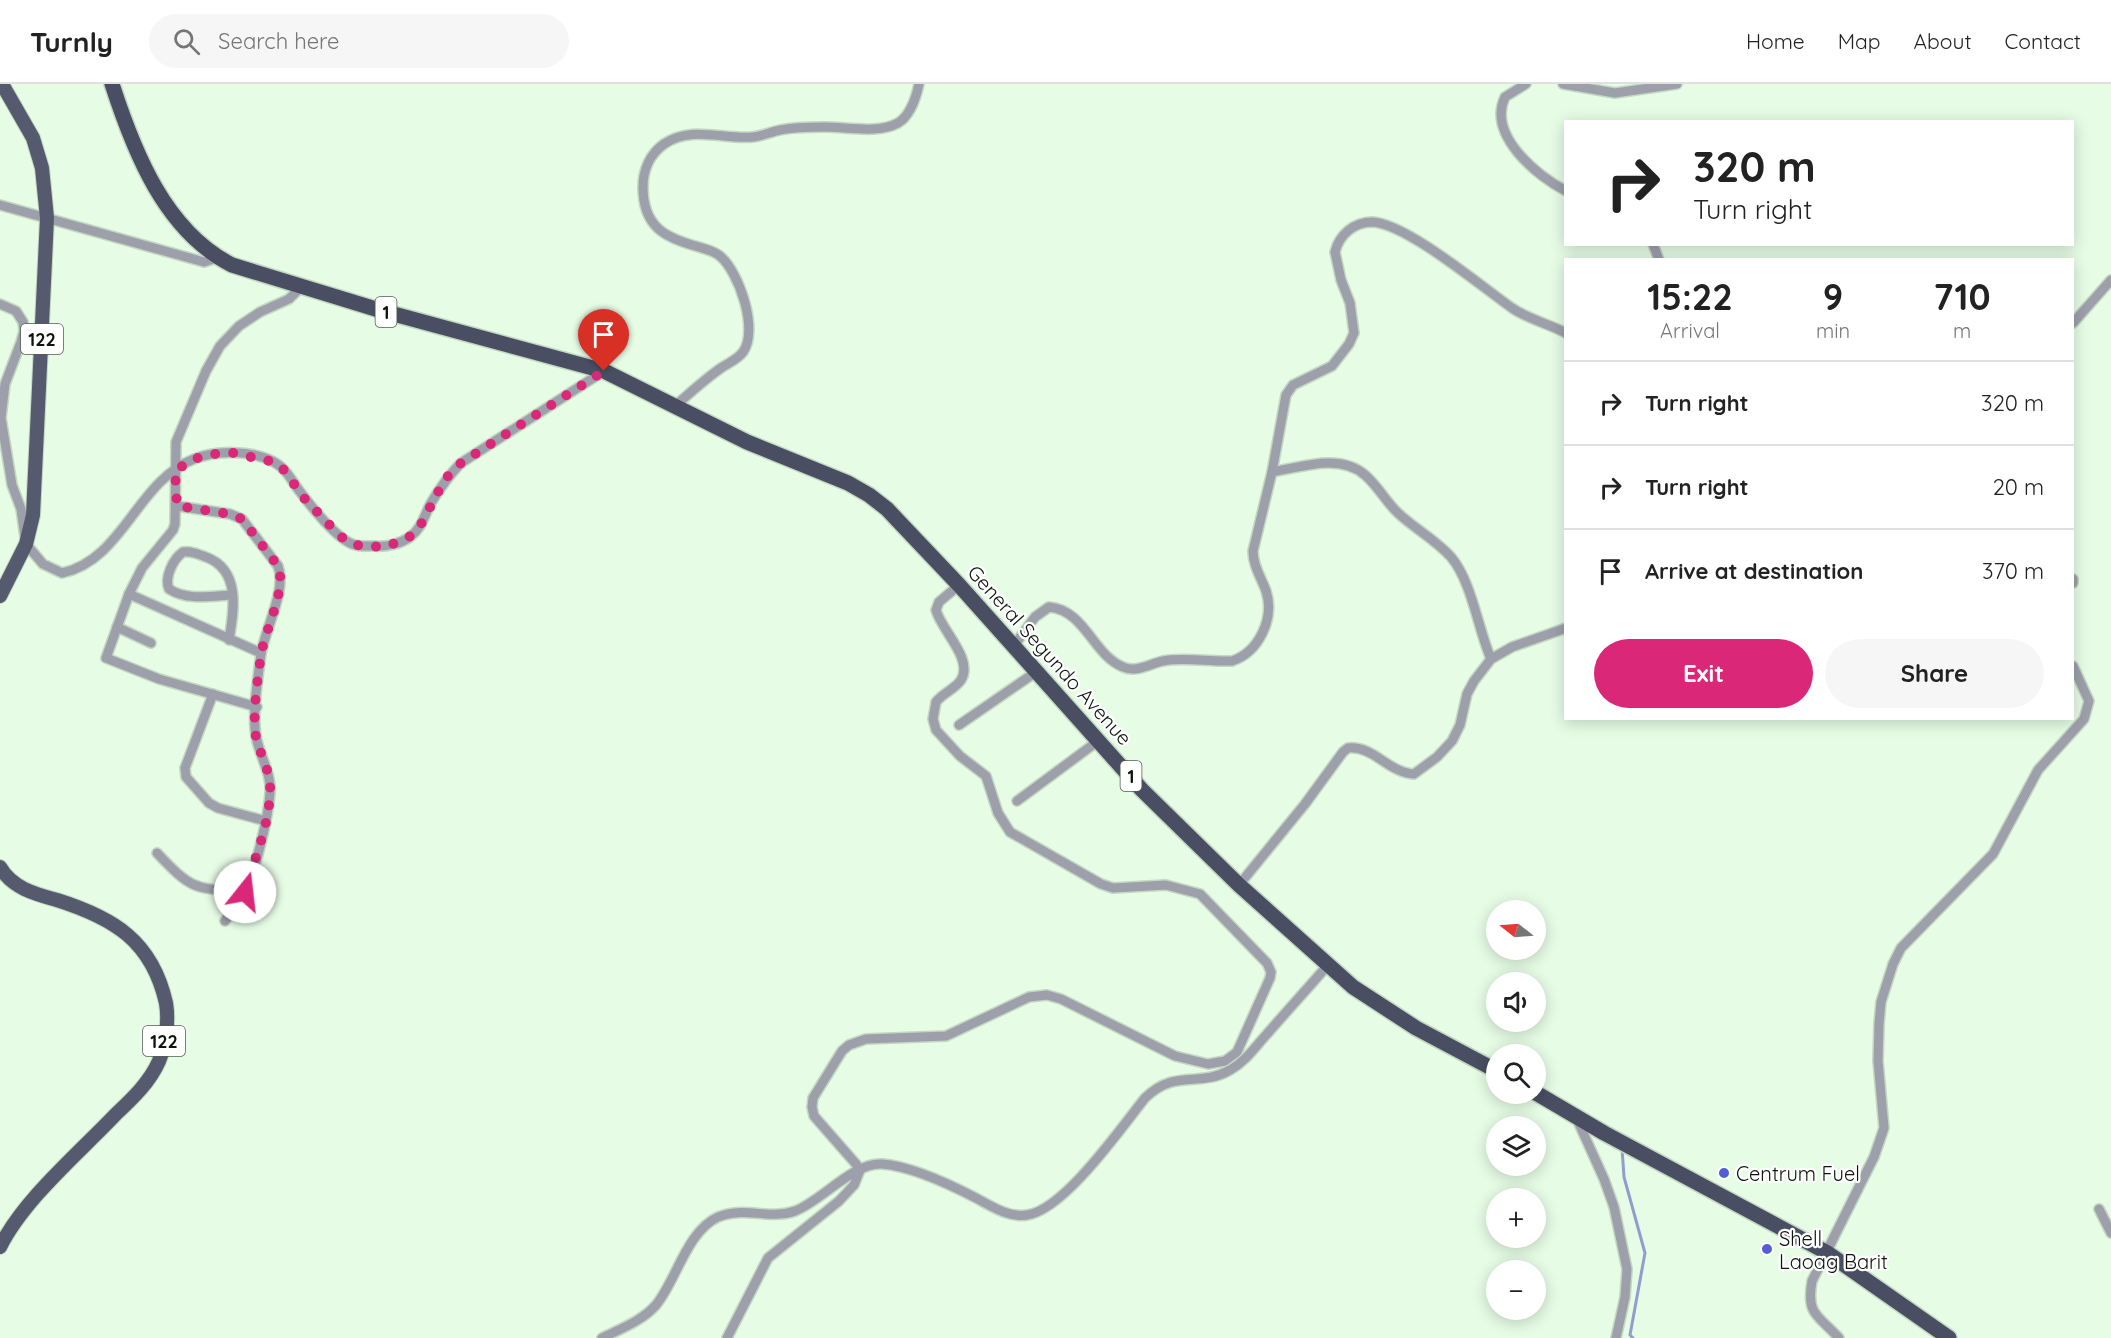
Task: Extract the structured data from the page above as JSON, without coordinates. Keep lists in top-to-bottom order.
{
  "streets": {
    "highway": ["1", "General Segundo Avenue"],
    "main road": ["122"]
  },
  "crossings": [
    ["1", "General Segundo Avenue"]
  ],
  "places": ["Centrum Fuel", "Shell Laoag Barit"],
  "north": "left",
  "page": {
    "header": "Turnly",
    "search": "Search here",
    "nav": [
      "Home",
      "Map",
      "About",
      "Contact"
    ],
    "turn": ["320 m", "Turn right"],
    "eta": [
      "15:22",
      "Arrival",
      "9",
      "min",
      "710",
      "m"
    ],
    "list": [
      {
        "name": "Turn right",
        "value": "320 m"
      },
      {
        "name": "Turn right",
        "value": "20 m"
      },
      {
        "name": "Arrive at destination",
        "value": "370 m"
      }
    ],
    "buttons": ["Exit", "Share"],
    "map_buttons": ["+", "−"]
  }
}
